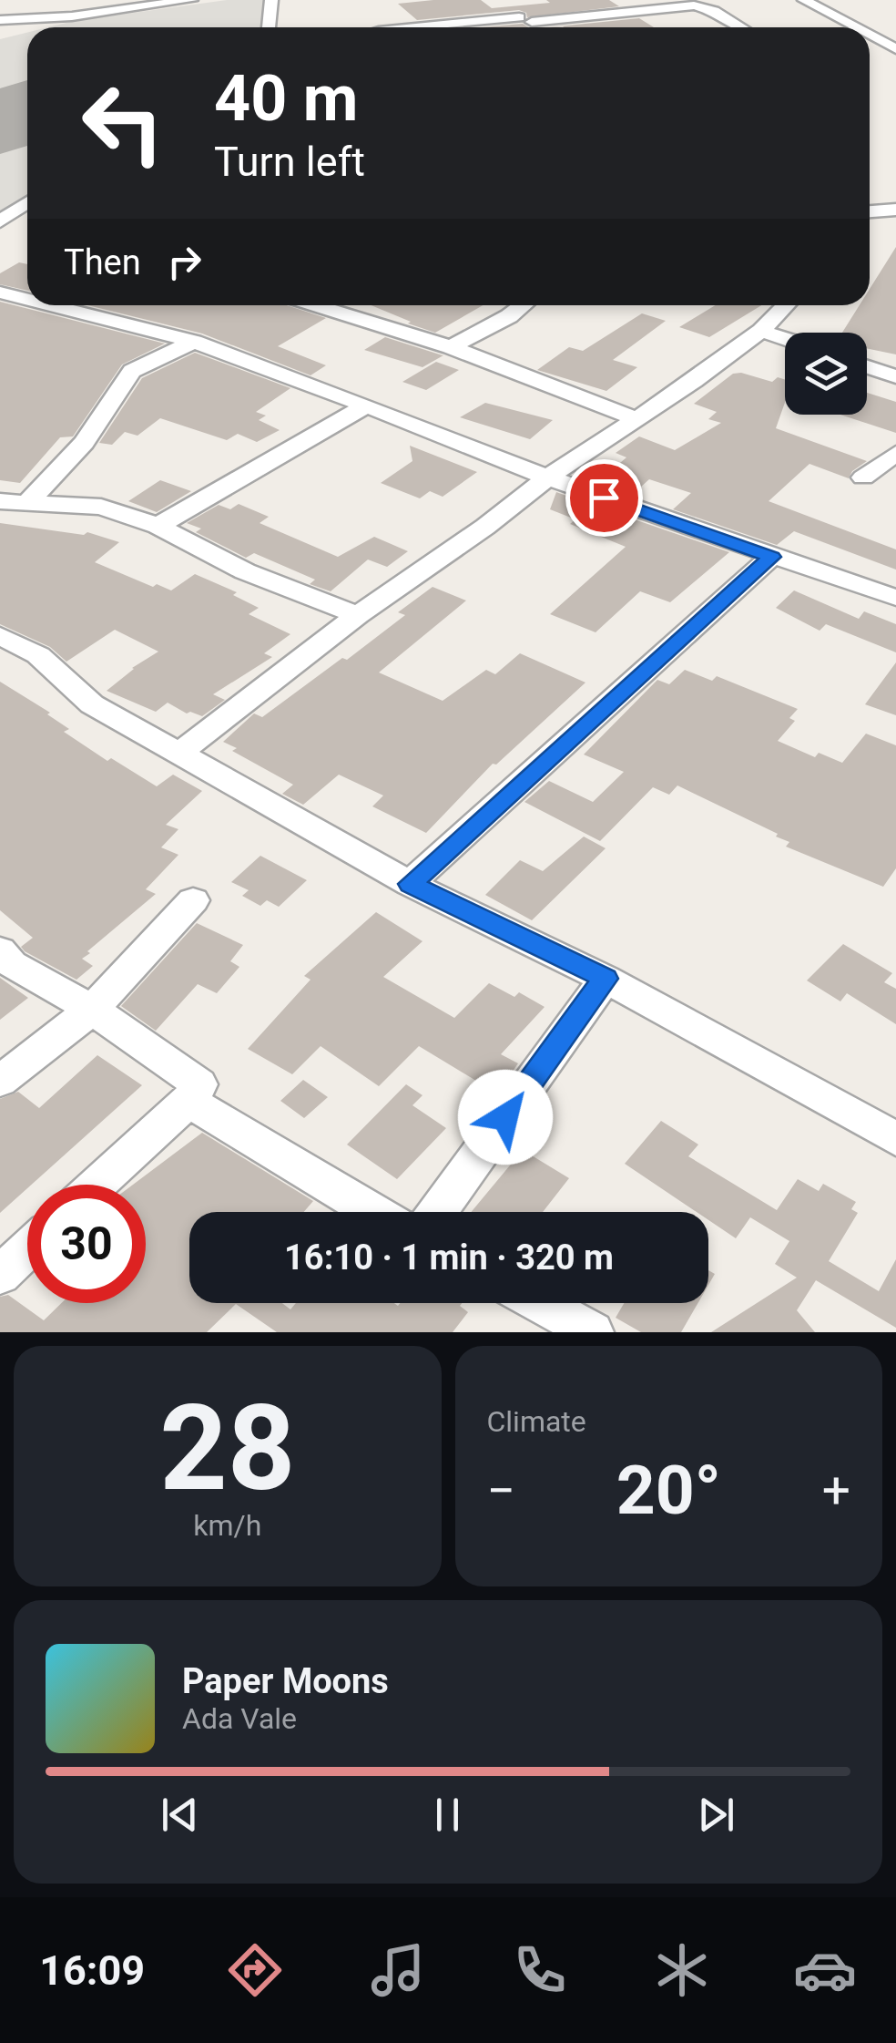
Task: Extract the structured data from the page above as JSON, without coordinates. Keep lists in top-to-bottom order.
{
  "page": {
    "turn": ["40 m", "Turn left"],
    "then": "Then",
    "limit": "30",
    "trip": "16:10 · 1 min · 320 m",
    "tile": [
      ["28", "km/h"],
      "Climate"
    ],
    "heat": ["−", "20°", "+"],
    "song": ["Paper Moons", "Ada Vale"],
    "tabs": "16:09"
  }
}
